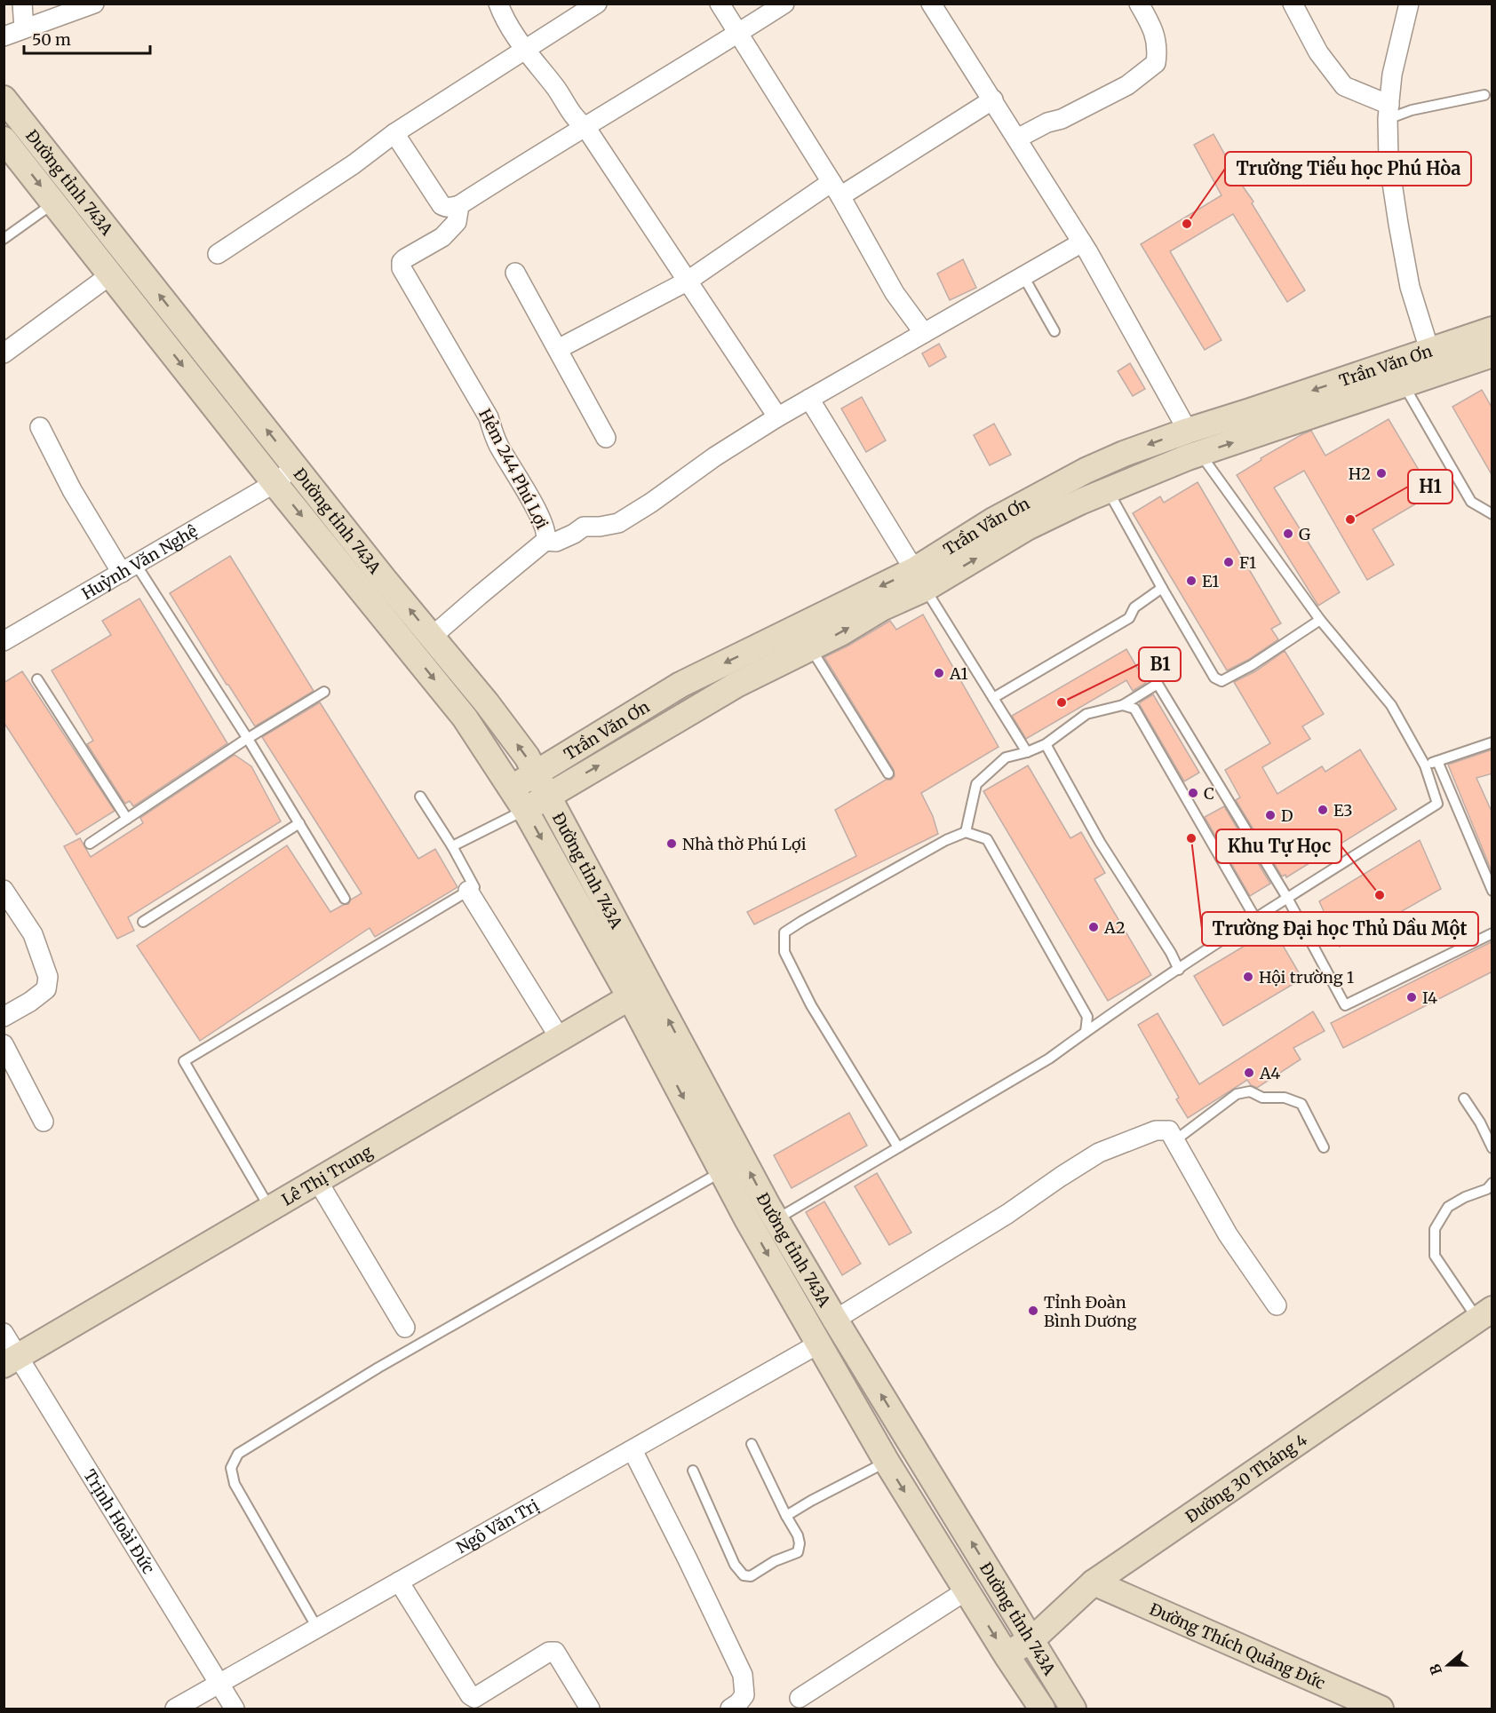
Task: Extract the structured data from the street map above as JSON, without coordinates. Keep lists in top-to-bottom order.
{
  "streets": {
    "main road": [
      "Đường tỉnh 743A",
      "Trần Văn Ơn",
      "Lê Thị Trung",
      "Đường 30 Tháng 4",
      "Đường Thích Quảng Đức"
    ],
    "street": [
      "Hẻm 244 Phú Lợi",
      "Huỳnh Văn Nghệ",
      "Trịnh Hoài Đức",
      "Ngô Văn Trị"
    ]
  },
  "crossings": [
    ["Đường tỉnh 743A", "Trần Văn Ơn"],
    ["Đường tỉnh 743A", "Hẻm 244 Phú Lợi"],
    ["Đường tỉnh 743A", "Huỳnh Văn Nghệ"],
    ["Đường tỉnh 743A", "Lê Thị Trung"],
    ["Đường tỉnh 743A", "Đường 30 Tháng 4"],
    ["Đường tỉnh 743A", "Ngô Văn Trị"],
    ["Lê Thị Trung", "Trịnh Hoài Đức"],
    ["Đường 30 Tháng 4", "Đường Thích Quảng Đức"],
    ["Trịnh Hoài Đức", "Ngô Văn Trị"]
  ],
  "places": [
    "Trường Tiểu học Phú Hòa",
    "H2",
    "H1",
    "G",
    "F1",
    "E1",
    "A1",
    "B1",
    "C",
    "E3",
    "D",
    "Trường Đại học Thủ Dầu Một",
    "Nhà thờ Phú Lợi",
    "Khu Tự Học",
    "A2",
    "Hội trường 1",
    "I4",
    "A4",
    "Tỉnh Đoàn Bình Dương"
  ],
  "scale_bar": "50 m",
  "north": "left"
}
